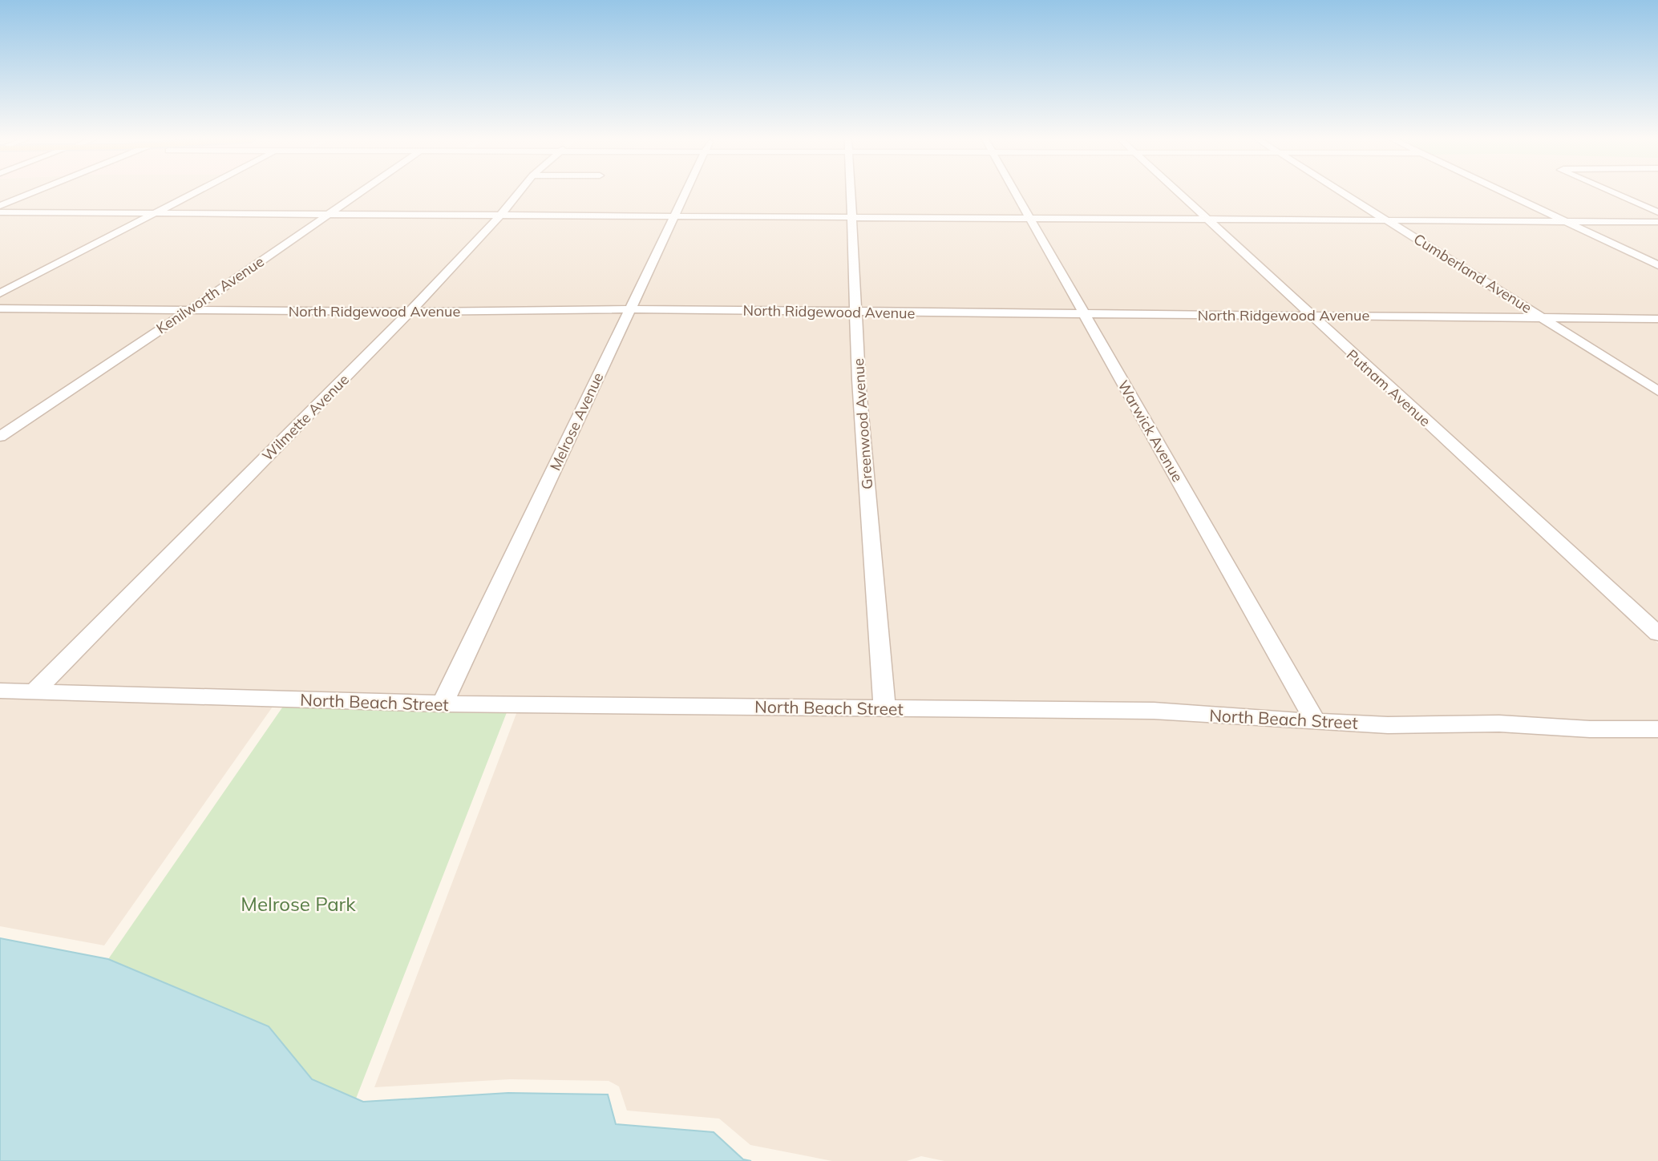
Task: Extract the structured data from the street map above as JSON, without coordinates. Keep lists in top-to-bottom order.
{
  "streets": {
    "street": [
      "Cumberland Avenue",
      "Kenilworth Avenue",
      "North Ridgewood Avenue",
      "Putnam Avenue",
      "Wilmette Avenue",
      "Melrose Avenue",
      "Greenwood Avenue",
      "Warwick Avenue",
      "North Beach Street"
    ]
  },
  "crossings": [
    ["Cumberland Avenue", "North Ridgewood Avenue"],
    ["Kenilworth Avenue", "North Ridgewood Avenue"],
    ["North Ridgewood Avenue", "Putnam Avenue"],
    ["North Ridgewood Avenue", "Wilmette Avenue"],
    ["North Ridgewood Avenue", "Melrose Avenue"],
    ["North Ridgewood Avenue", "Greenwood Avenue"],
    ["North Ridgewood Avenue", "Warwick Avenue"],
    ["Wilmette Avenue", "North Beach Street"],
    ["Melrose Avenue", "North Beach Street"],
    ["Greenwood Avenue", "North Beach Street"],
    ["Warwick Avenue", "North Beach Street"]
  ],
  "parks": ["Melrose Park"]
}
